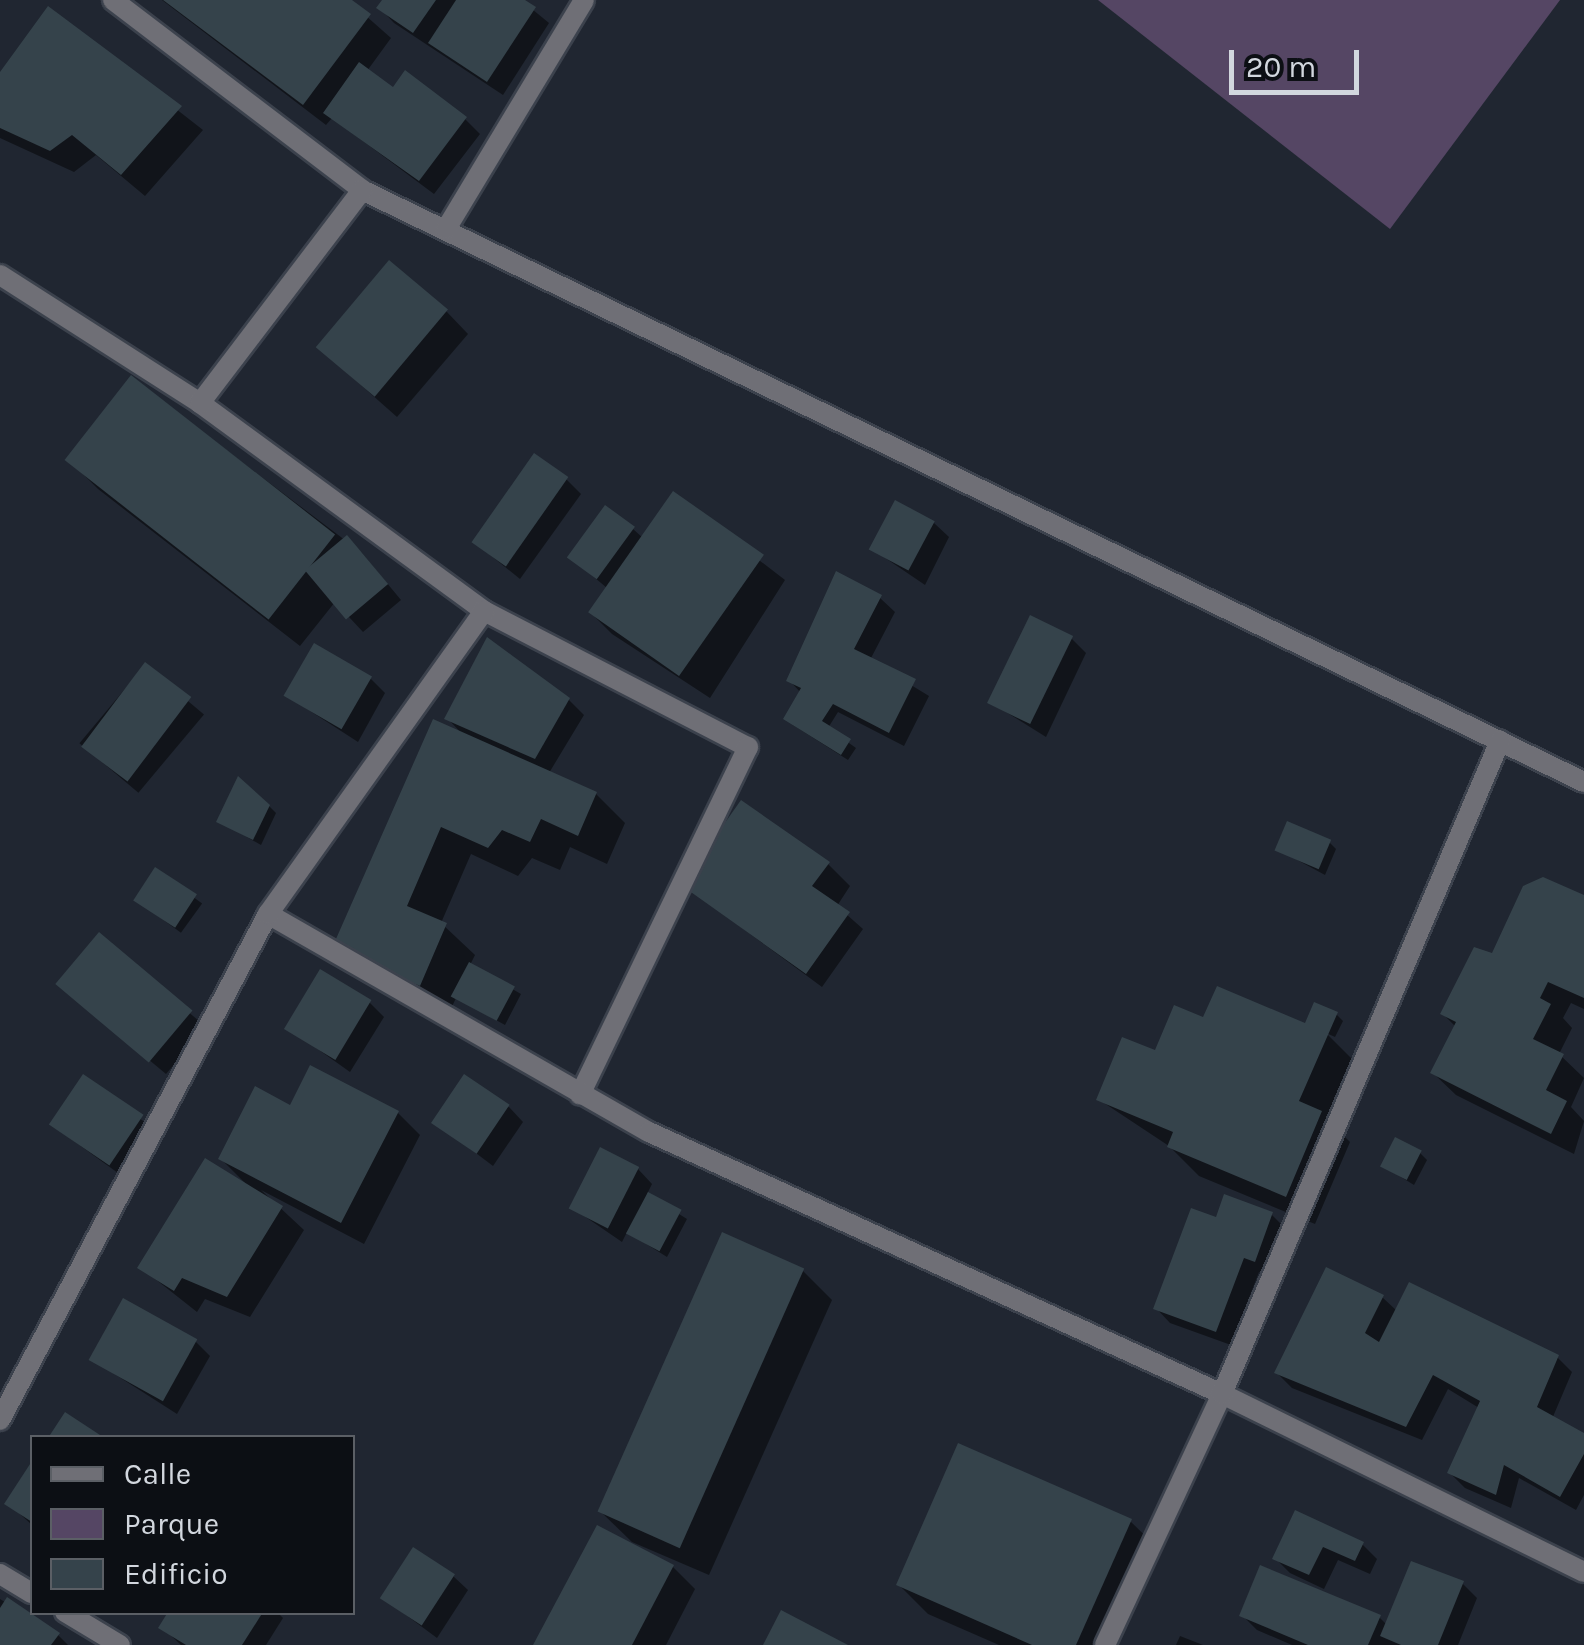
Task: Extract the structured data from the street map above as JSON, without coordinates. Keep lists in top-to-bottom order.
{
  "legend": ["Calle", "Parque", "Edificio"],
  "scale_bar": "20 m"
}
